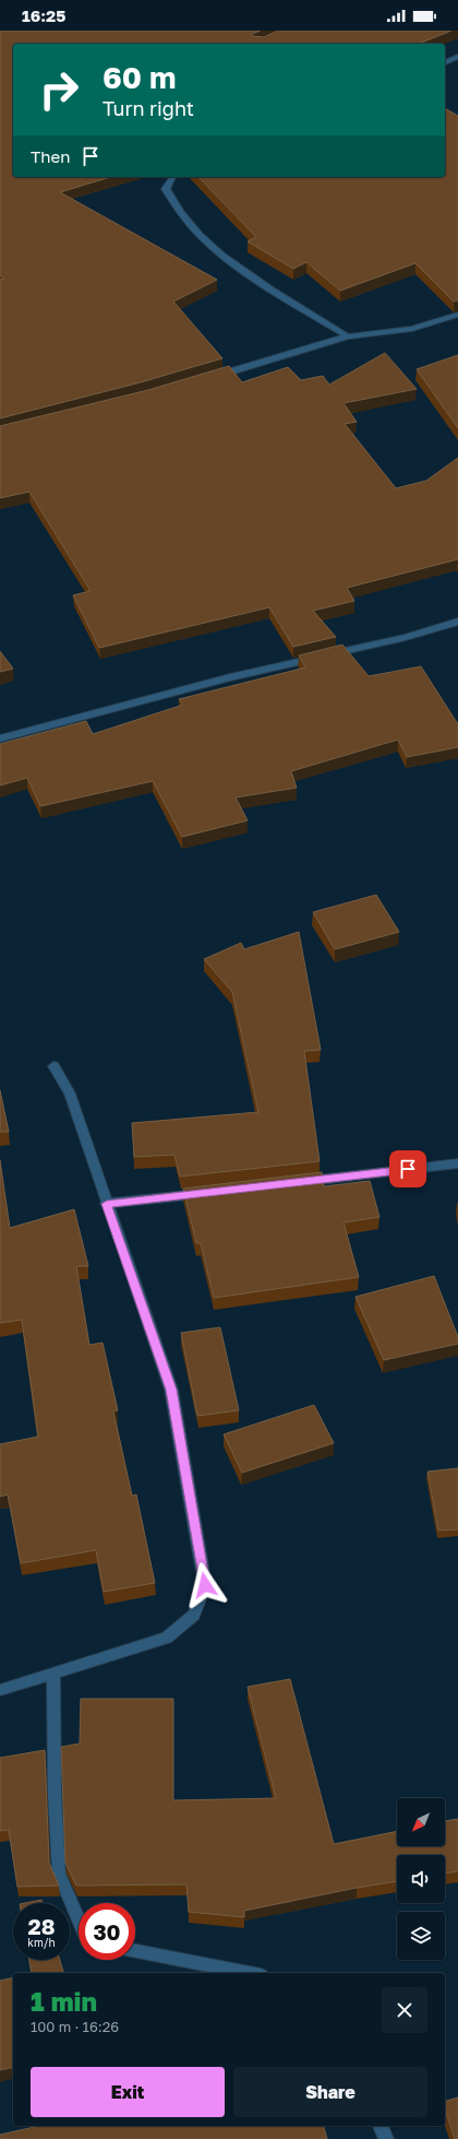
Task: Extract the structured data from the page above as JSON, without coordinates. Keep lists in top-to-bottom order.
{
  "north": "bottom left",
  "page": {
    "status": "16:25",
    "turn": ["60 m", "Turn right"],
    "then": "Then",
    "speed": "28 km/h",
    "limit": "30",
    "heading": ["1 min", "100 m · 16:26"],
    "buttons": ["Exit", "Share"]
  }
}
